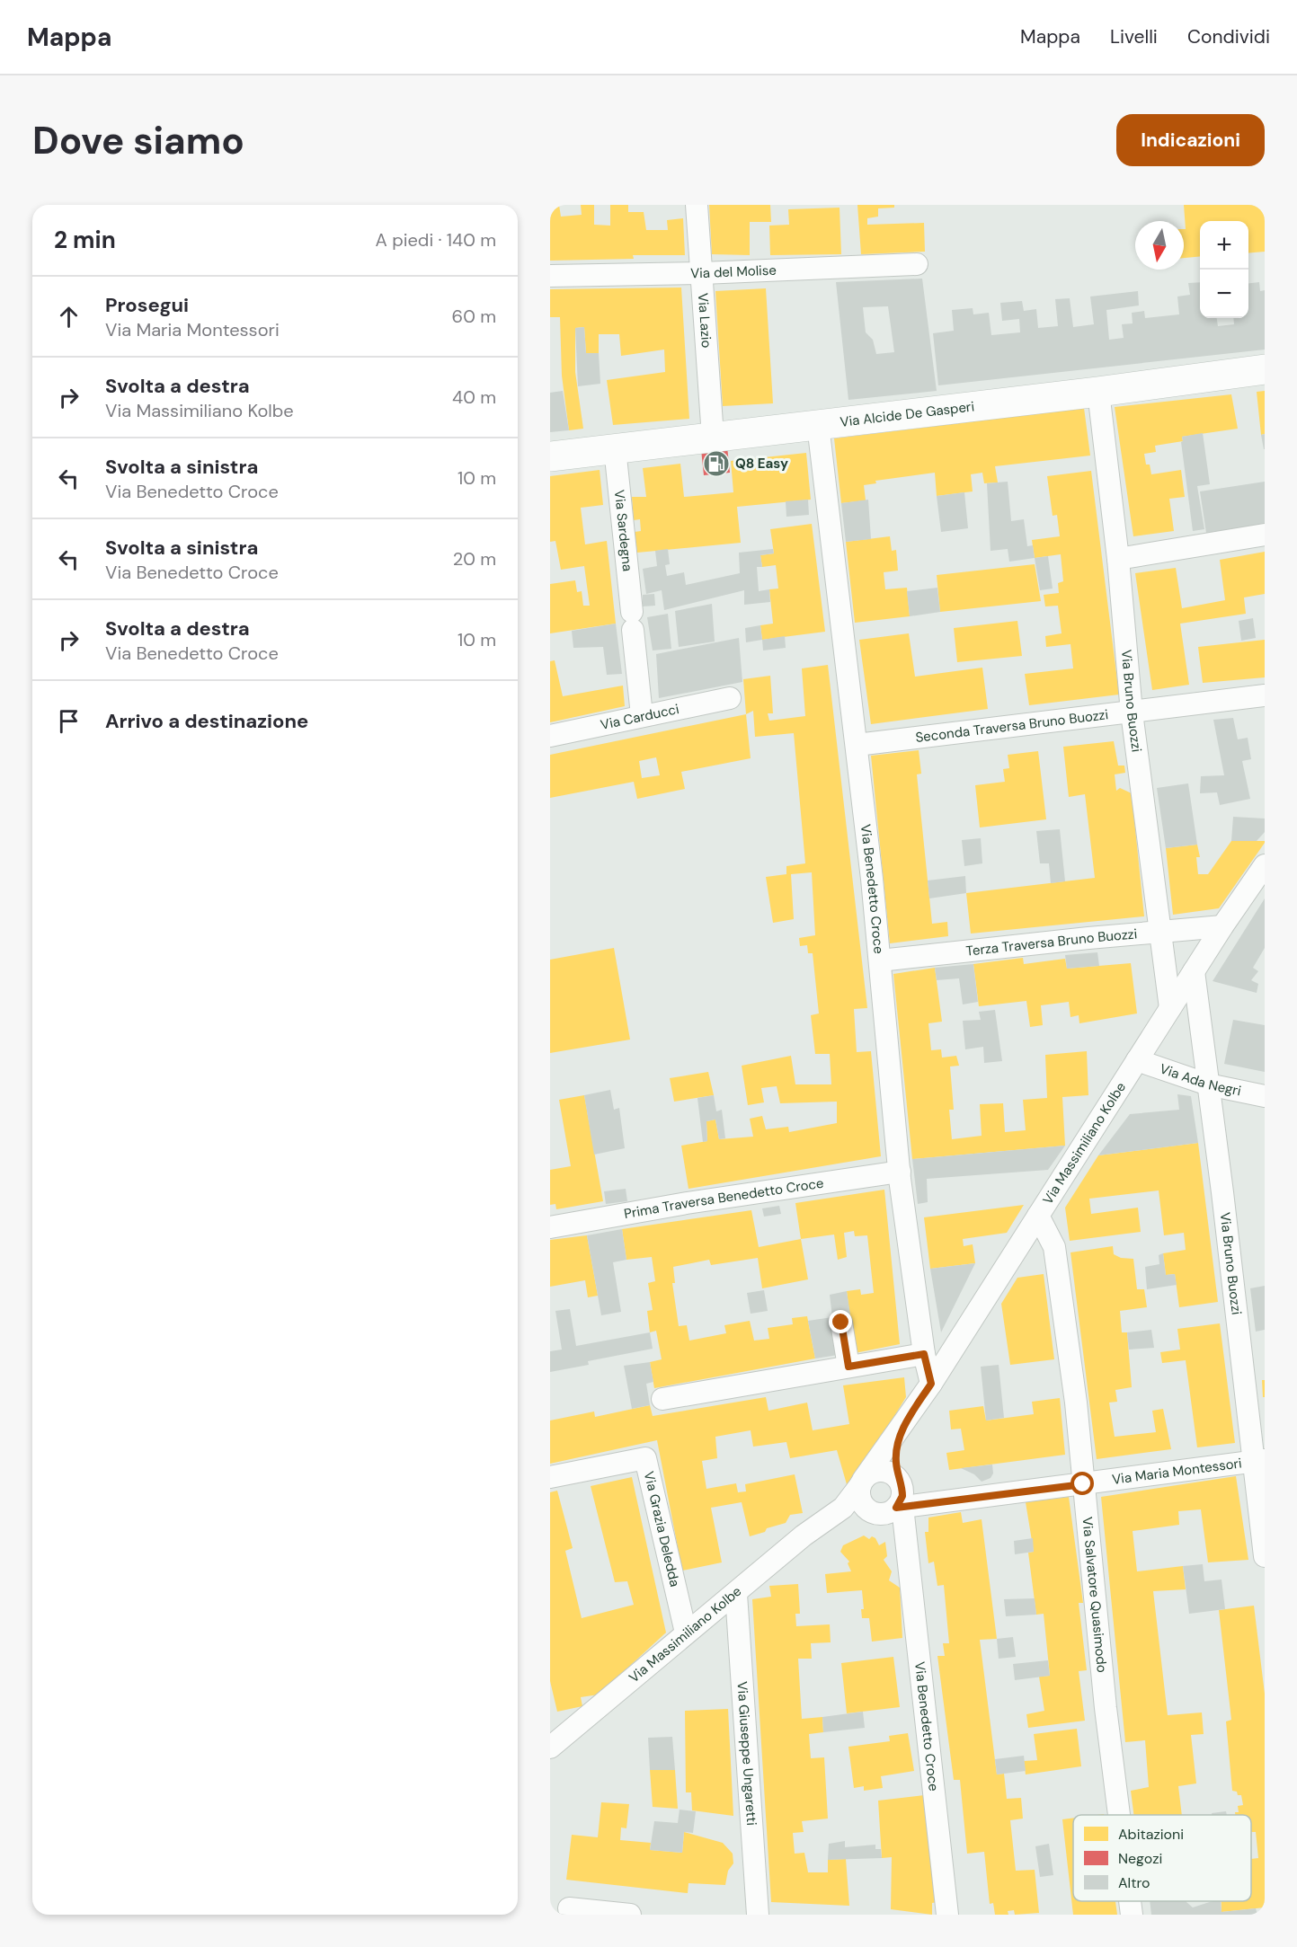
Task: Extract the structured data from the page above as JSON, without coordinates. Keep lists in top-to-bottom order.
{
  "streets": {
    "street": [
      "Via del Molise",
      "Via Lazio",
      "Via Alcide De Gasperi",
      "Via Sardegna",
      "Via Bruno Buozzi",
      "Via Carducci",
      "Seconda Traversa Bruno Buozzi",
      "Via Benedetto Croce",
      "Terza Traversa Bruno Buozzi",
      "Via Ada Negri",
      "Via Massimiliano Kolbe",
      "Prima Traversa Benedetto Croce",
      "Via Maria Montessori",
      "Via Grazia Deledda",
      "Via Salvatore Quasimodo",
      "Via Giuseppe Ungaretti"
    ]
  },
  "crossings": [
    ["Via del Molise", "Via Lazio"],
    ["Via Lazio", "Via Alcide De Gasperi"],
    ["Via Alcide De Gasperi", "Via Sardegna"],
    ["Via Alcide De Gasperi", "Via Bruno Buozzi"],
    ["Via Alcide De Gasperi", "Via Benedetto Croce"],
    ["Via Sardegna", "Via Carducci"],
    ["Via Bruno Buozzi", "Seconda Traversa Bruno Buozzi"],
    ["Via Bruno Buozzi", "Terza Traversa Bruno Buozzi"],
    ["Via Bruno Buozzi", "Via Ada Negri"],
    ["Via Bruno Buozzi", "Via Massimiliano Kolbe"],
    ["Via Bruno Buozzi", "Via Maria Montessori"],
    ["Seconda Traversa Bruno Buozzi", "Via Benedetto Croce"],
    ["Via Benedetto Croce", "Terza Traversa Bruno Buozzi"],
    ["Via Benedetto Croce", "Via Massimiliano Kolbe"],
    ["Via Benedetto Croce", "Prima Traversa Benedetto Croce"],
    ["Via Benedetto Croce", "Via Maria Montessori"],
    ["Terza Traversa Bruno Buozzi", "Via Massimiliano Kolbe"],
    ["Via Ada Negri", "Via Massimiliano Kolbe"],
    ["Via Massimiliano Kolbe", "Via Maria Montessori"],
    ["Via Massimiliano Kolbe", "Via Grazia Deledda"],
    ["Via Massimiliano Kolbe", "Via Salvatore Quasimodo"],
    ["Via Massimiliano Kolbe", "Via Giuseppe Ungaretti"],
    ["Via Maria Montessori", "Via Salvatore Quasimodo"]
  ],
  "places": {
    "fuel station": ["Q8 Easy"]
  },
  "legend": ["Abitazioni", "Negozi", "Altro"],
  "north": "bottom",
  "page": {
    "header": "Mappa",
    "nav": ["Mappa", "Livelli", "Condividi"],
    "buttons": "Indicazioni",
    "title": "Dove siamo",
    "heading": ["2 min", "A piedi · 140 m"],
    "map_buttons": ["+", "−"],
    "list": [
      ["Prosegui", "Via Maria Montessori", "60 m"],
      ["Svolta a destra", "Via Massimiliano Kolbe", "40 m"],
      ["Svolta a sinistra", "Via Benedetto Croce", "10 m"],
      ["Svolta a sinistra", "Via Benedetto Croce", "20 m"],
      ["Svolta a destra", "Via Benedetto Croce", "10 m"],
      "Arrivo a destinazione"
    ]
  }
}
